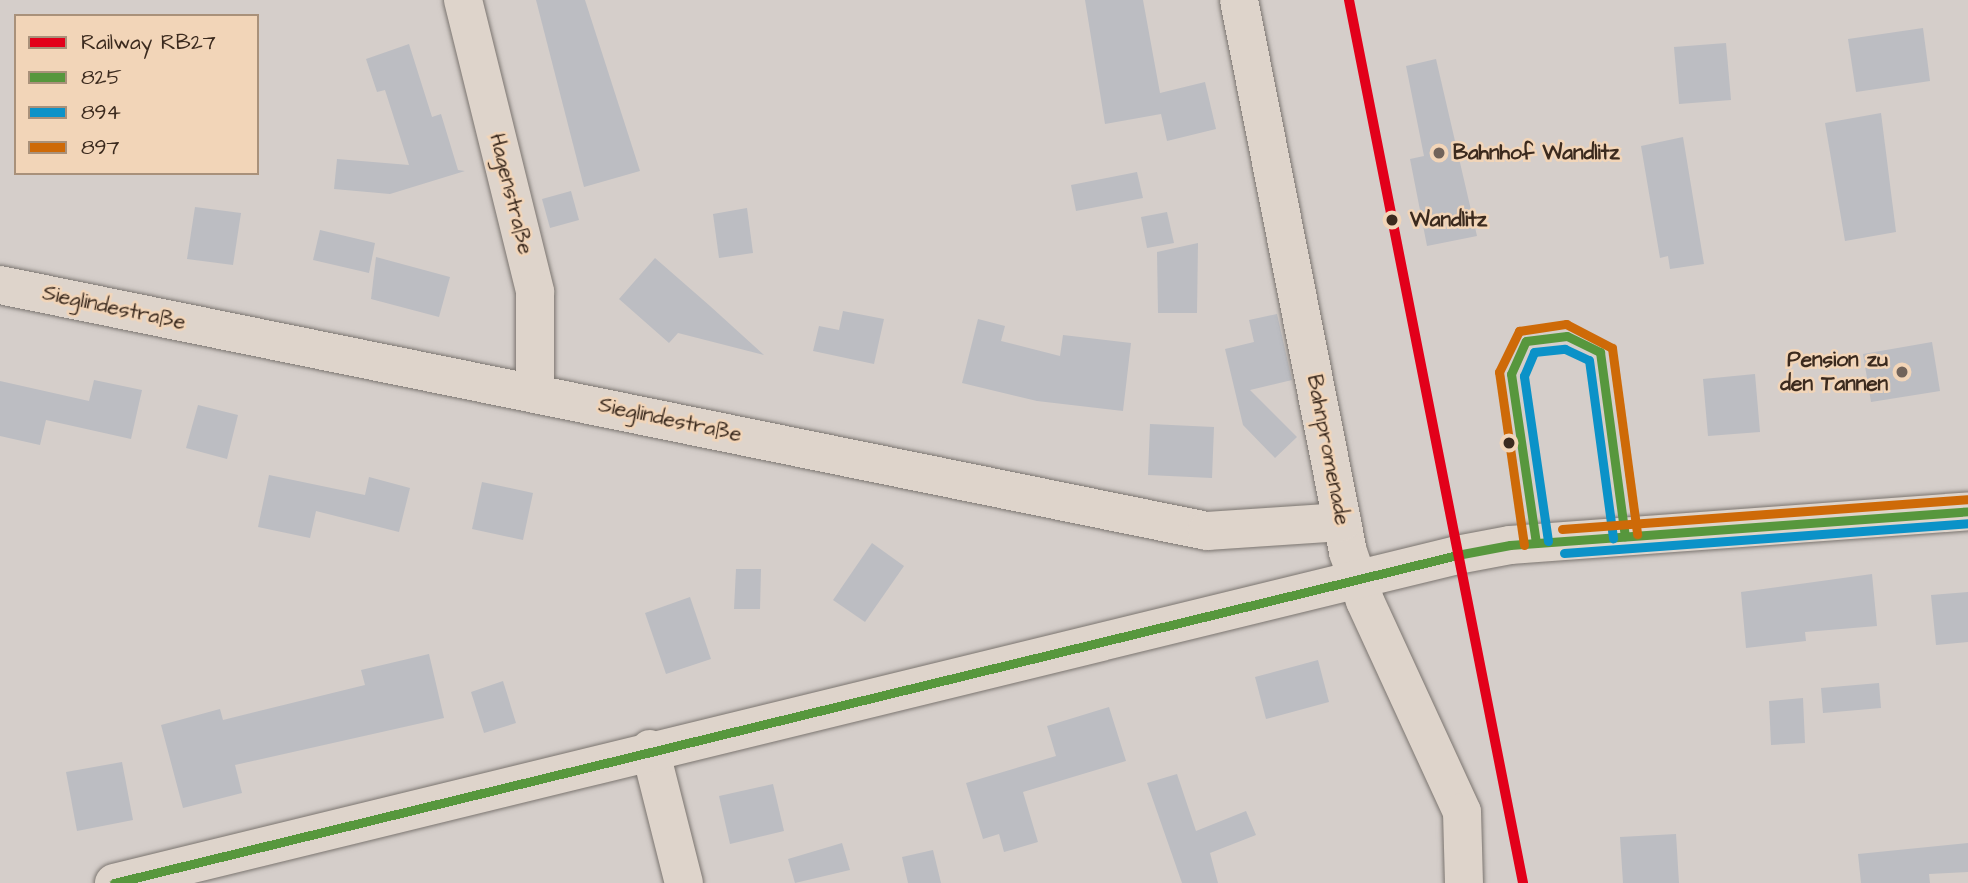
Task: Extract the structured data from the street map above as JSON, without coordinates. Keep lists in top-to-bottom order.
{
  "streets": {
    "street": ["Hagenstraße", "Sieglindestraße", "Bahnpromenade"]
  },
  "crossings": [
    ["Hagenstraße", "Sieglindestraße"],
    ["Sieglindestraße", "Bahnpromenade"]
  ],
  "places": ["Bahnhof Wandlitz", "Wandlitz", "Pension zu den Tannen"],
  "lines": [
    "rail line RB27",
    "transit line 897",
    "transit line 825",
    "transit line 894"
  ],
  "legend": [
    "Railway RB27",
    "825",
    "894",
    "897"
  ]
}
